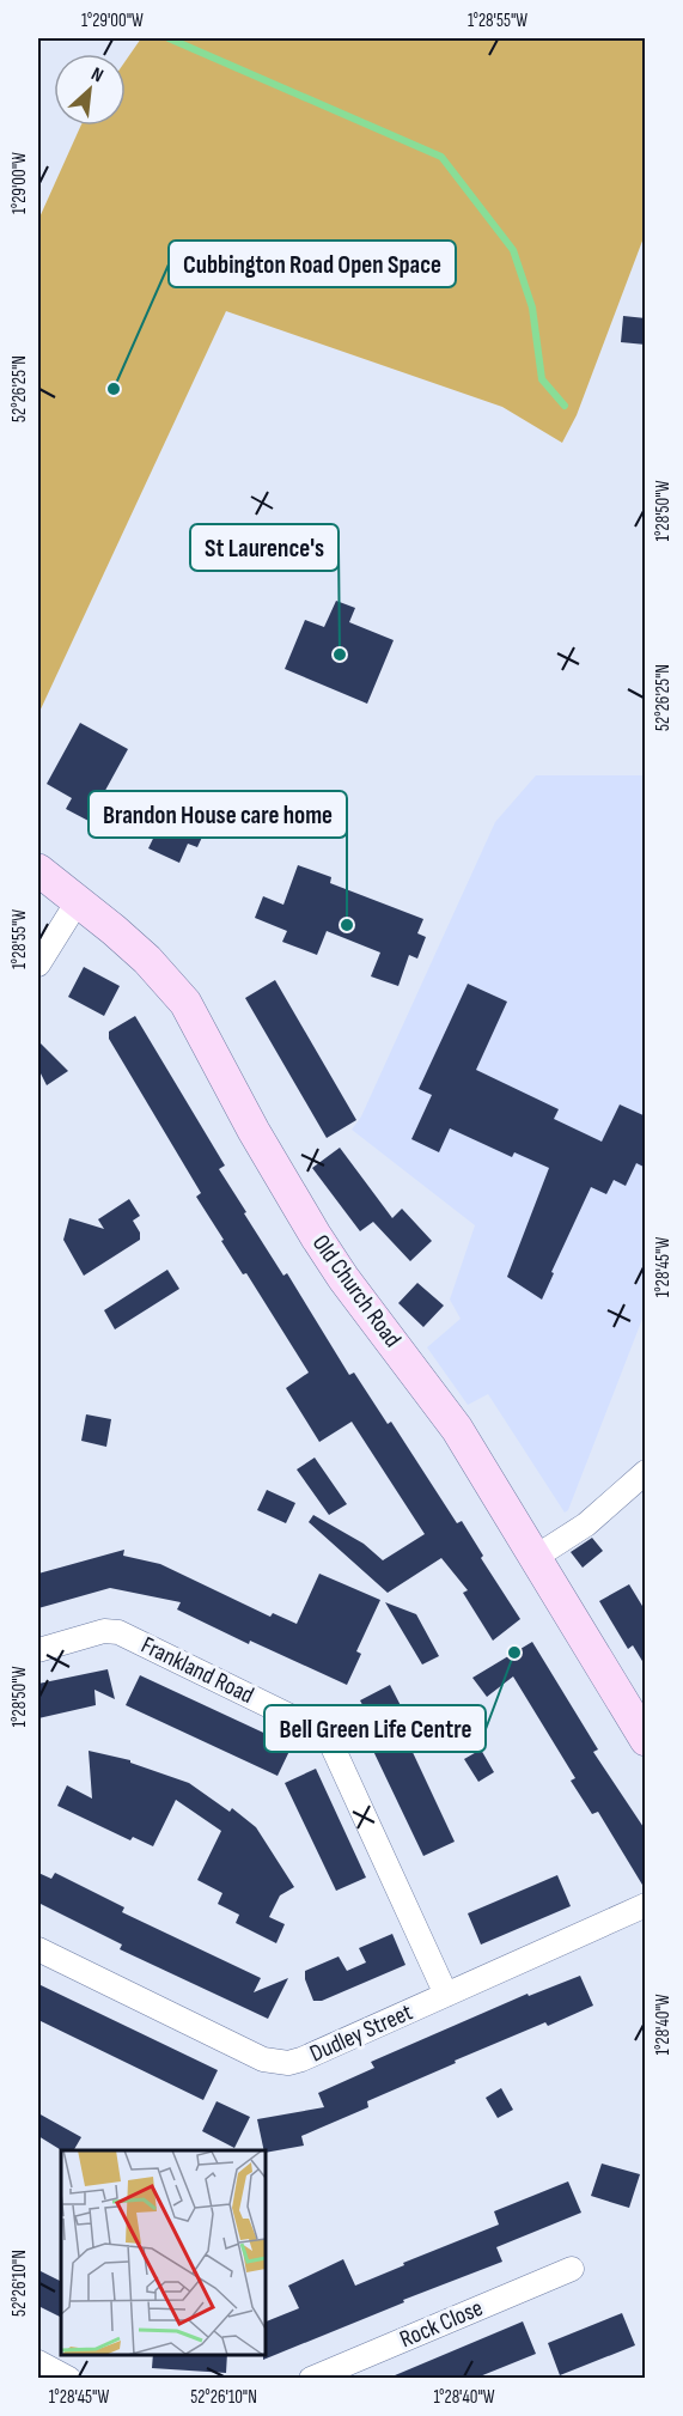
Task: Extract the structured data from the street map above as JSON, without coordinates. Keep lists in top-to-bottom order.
{
  "streets": {
    "main road": ["Old Church Road"],
    "street": ["Frankland Road", "Dudley Street", "Rock Close"]
  },
  "crossings": [
    ["Frankland Road", "Dudley Street"]
  ],
  "places": [
    "Cubbington Road Open Space",
    "St Laurence's",
    "Brandon House care home",
    "Bell Green Life Centre"
  ],
  "north": "top right",
  "coordinates": [
    "1°29'00\"W",
    "1°28'55\"W",
    "52°26'25\"N",
    "1°28'50\"W",
    "1°28'45\"W",
    "1°28'40\"W",
    "52°26'10\"N"
  ]
}
